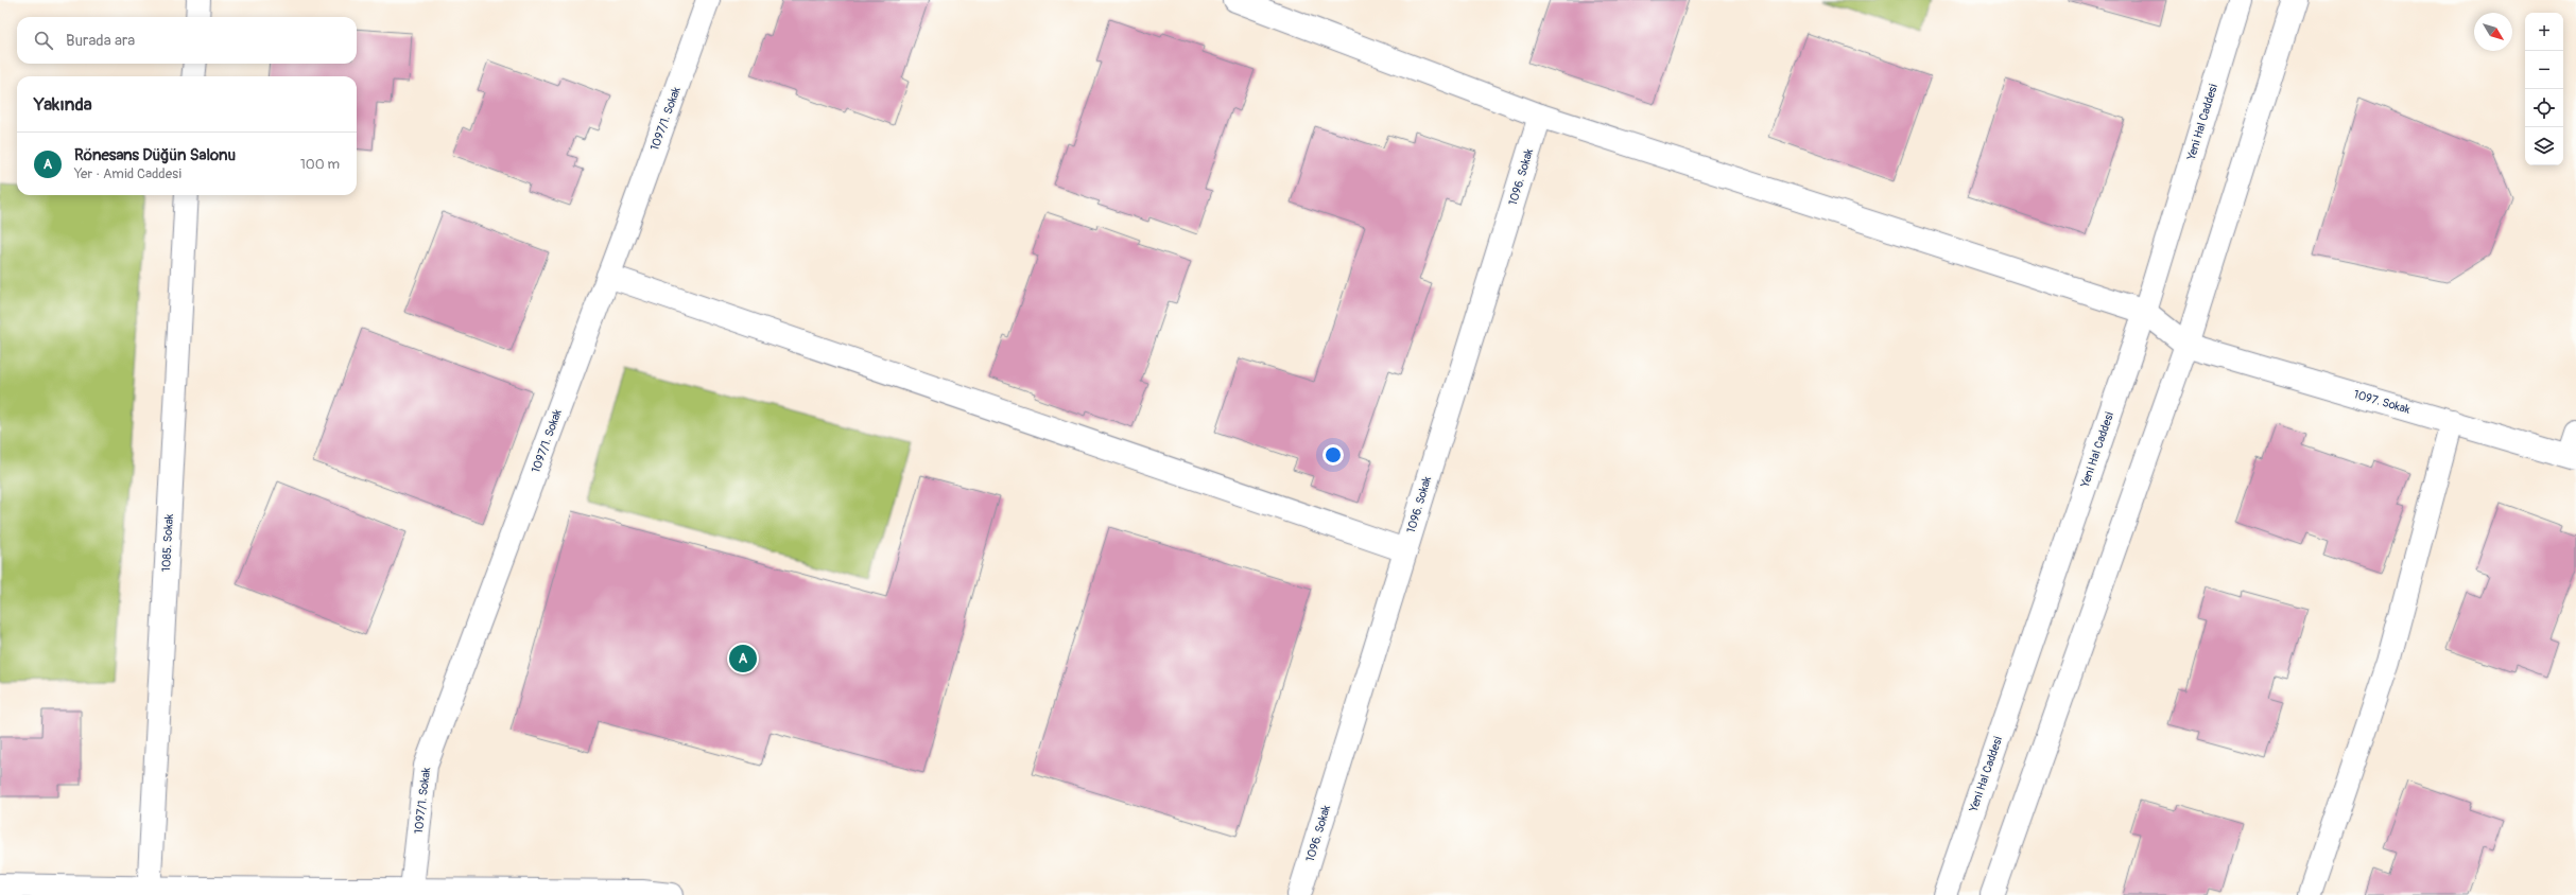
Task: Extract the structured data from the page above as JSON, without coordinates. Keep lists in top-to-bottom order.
{
  "streets": {
    "street": [
      "1097/1. Sokak",
      "Yeni Hal Caddesi",
      "1096. Sokak",
      "1097. Sokak",
      "1085. Sokak"
    ]
  },
  "north": "bottom right",
  "page": {
    "map_buttons": ["+", "−"],
    "search": "Burada ara",
    "heading": "Yakında",
    "list": [
      {
        "mark": "A",
        "name": "Rönesans Düğün Salonu",
        "note": "Yer · Amid Caddesi",
        "value": "100 m"
      }
    ],
    "pins": "A"
  }
}
